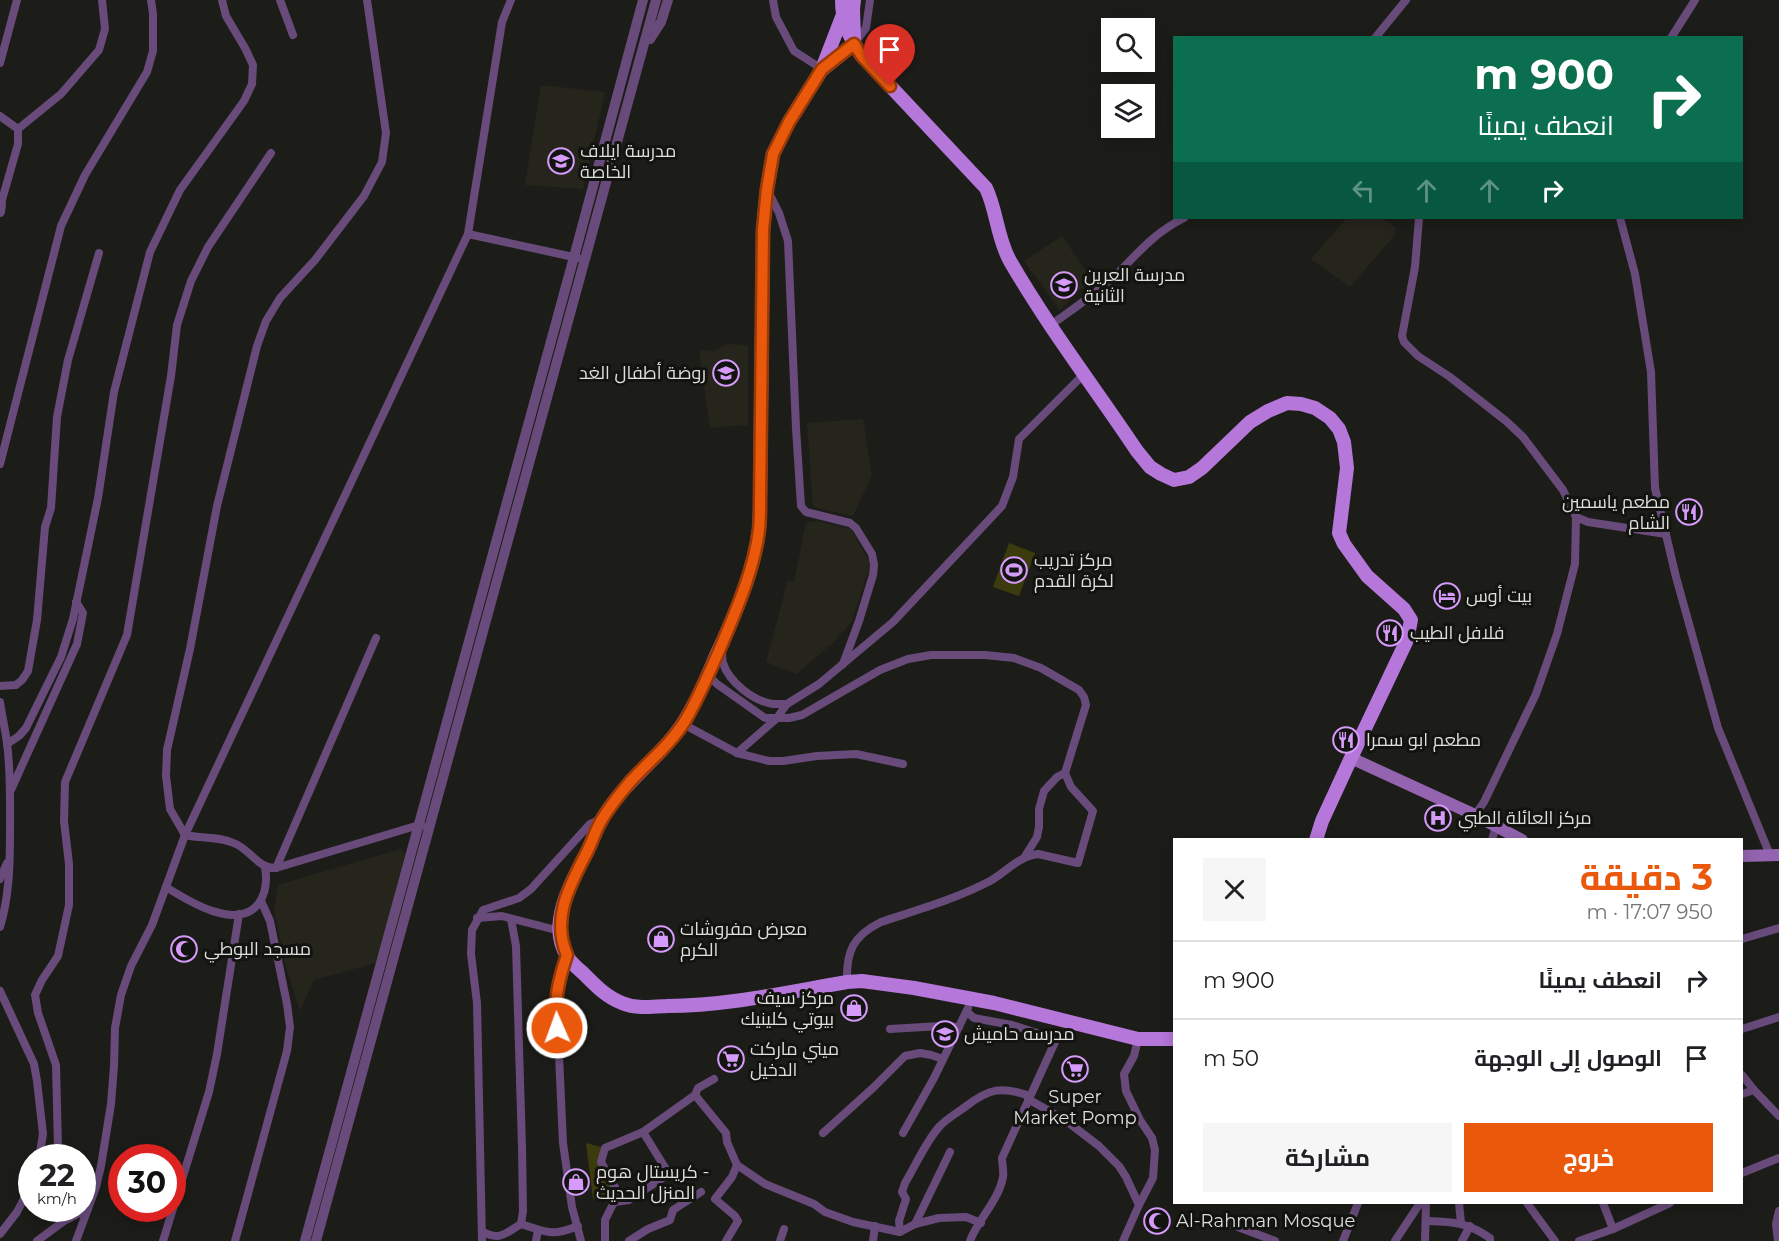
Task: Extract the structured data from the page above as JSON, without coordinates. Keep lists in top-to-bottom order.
{
  "places": {
    "school or university": [
      "مدرسة ايلاف الخاصة",
      "مدرسة العرين الثانية",
      "روضة أطفال الغد",
      "مدرسه حاميش"
    ],
    "restaurant": ["مطعم ياسمين الشام", "فلافل الطيب", "مطعم ابو سمرا"],
    "sports": ["مركز تدريب لكرة القدم"],
    "hotel": ["بيت أوس"],
    "hospital": ["مركز العائلة الطبي"],
    "shop": ["معرض مفروشات الكرم", "مركز سيف بيوتي كلينيك", "كريستال هوم - المنزل الحديث"],
    "mosque": ["مسجد البوطي", "Al-Rahman Mosque"],
    "supermarket": ["ميني ماركت الدخيل", "Super Market Pomp"]
  },
  "page": {
    "turn": ["900 m", "انعطف يمينًا"],
    "heading": ["3 دقيقة", "950 m · 17:07"],
    "list": [
      {
        "name": "انعطف يمينًا",
        "value": "900 m"
      },
      {
        "name": "الوصول إلى الوجهة",
        "value": "50 m"
      }
    ],
    "buttons": ["خروج", "مشاركة"],
    "speed": "22 km/h",
    "limit": "30"
  }
}
